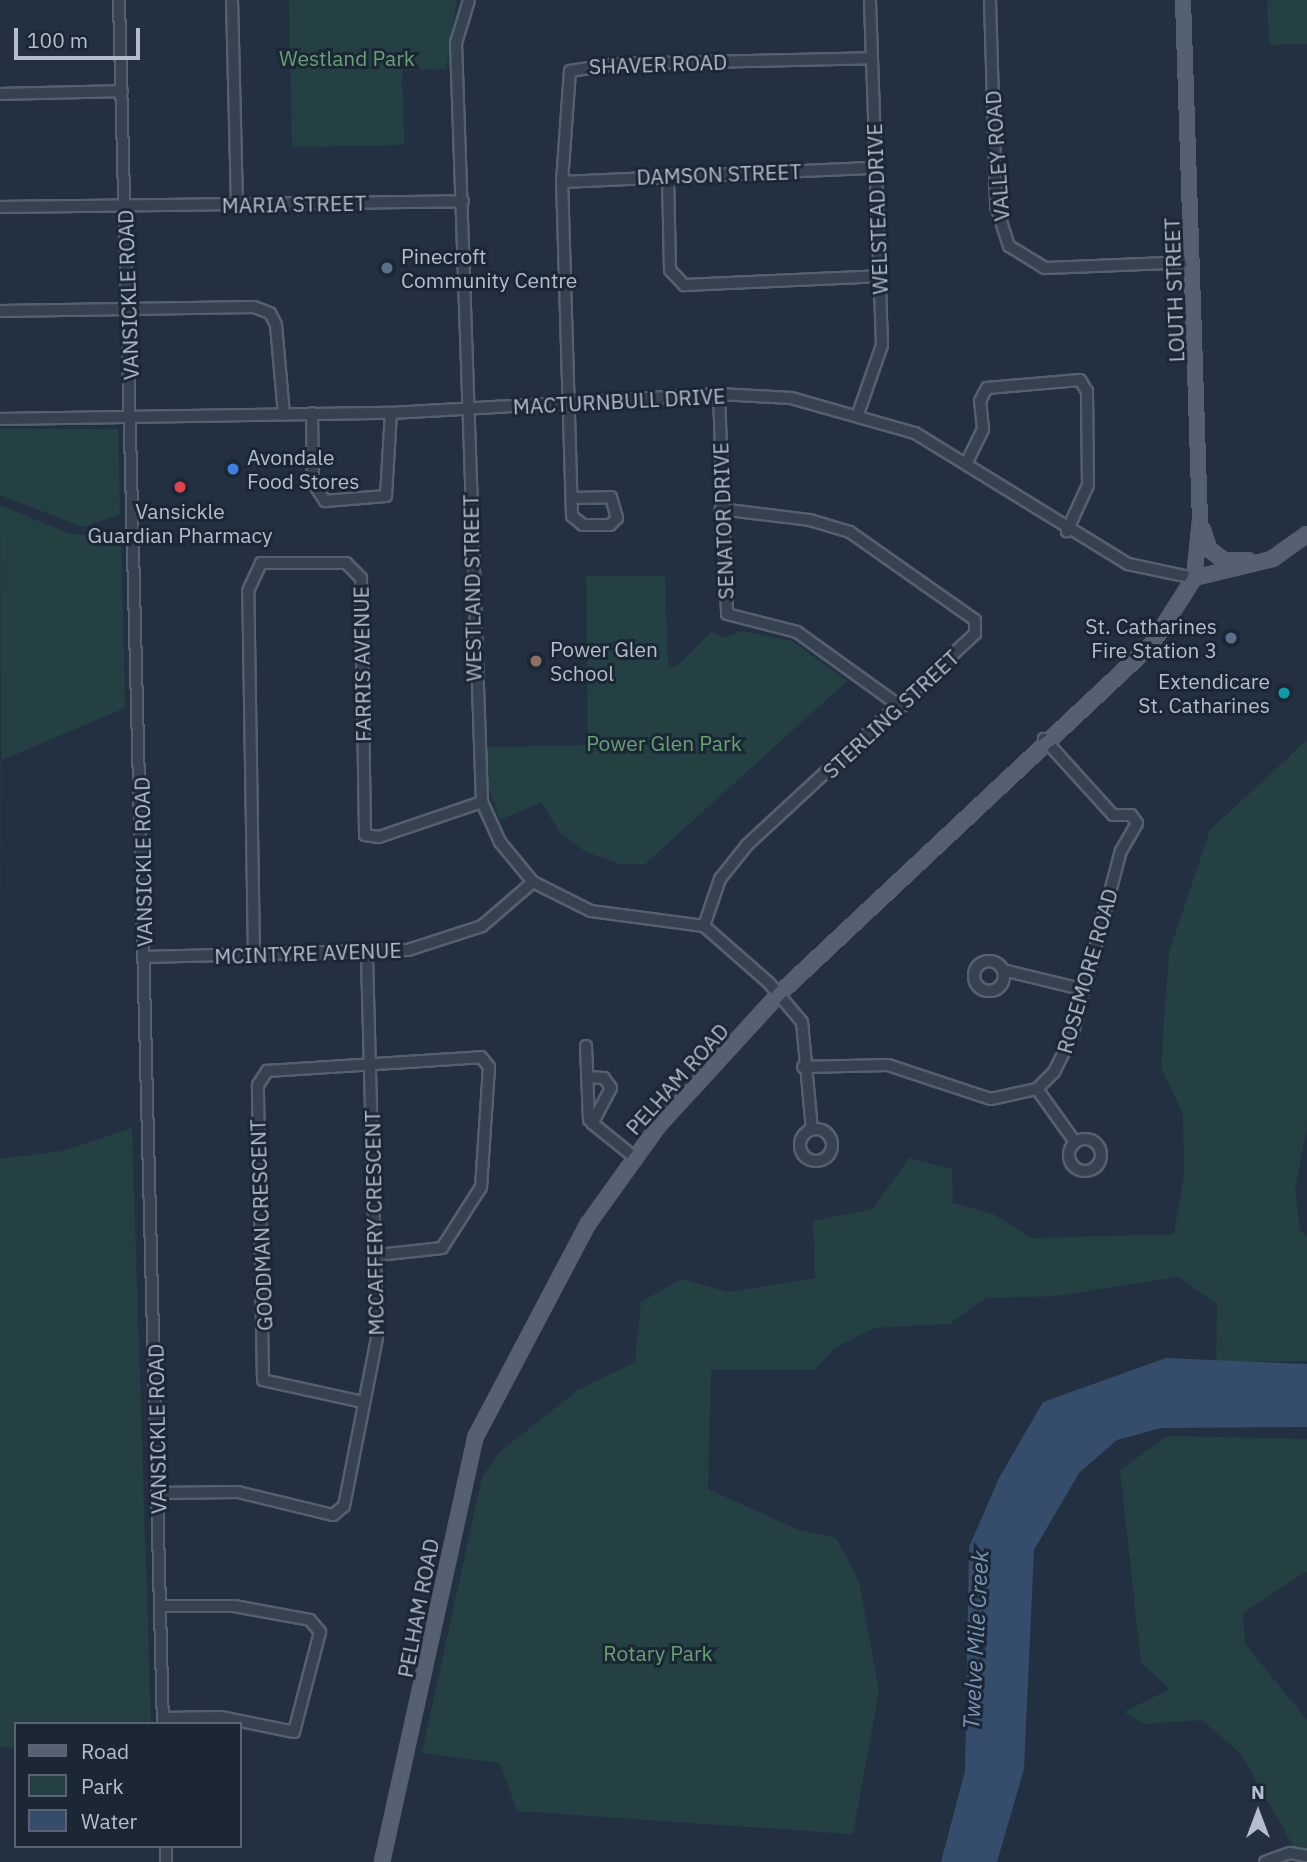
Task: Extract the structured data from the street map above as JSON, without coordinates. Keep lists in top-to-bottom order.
{
  "streets": {
    "main road": ["LOUTH STREET", "PELHAM ROAD"],
    "street": [
      "SHAVER ROAD",
      "VALLEY ROAD",
      "DAMSON STREET",
      "MARIA STREET",
      "WELSTEAD DRIVE",
      "VANSICKLE ROAD",
      "MACTURNBULL DRIVE",
      "SENATOR DRIVE",
      "WESTLAND STREET",
      "FARRIS AVENUE",
      "STERLING STREET",
      "MCINTYRE AVENUE",
      "ROSEMORE ROAD",
      "MCCAFFERY CRESCENT",
      "GOODMAN CRESCENT"
    ]
  },
  "crossings": [
    ["SHAVER ROAD", "DAMSON STREET"],
    ["SHAVER ROAD", "WELSTEAD DRIVE"],
    ["SHAVER ROAD", "MACTURNBULL DRIVE"],
    ["VALLEY ROAD", "LOUTH STREET"],
    ["DAMSON STREET", "WELSTEAD DRIVE"],
    ["MARIA STREET", "VANSICKLE ROAD"],
    ["MARIA STREET", "WESTLAND STREET"],
    ["WELSTEAD DRIVE", "MACTURNBULL DRIVE"],
    ["LOUTH STREET", "MACTURNBULL DRIVE"],
    ["LOUTH STREET", "PELHAM ROAD"],
    ["VANSICKLE ROAD", "MACTURNBULL DRIVE"],
    ["VANSICKLE ROAD", "MCINTYRE AVENUE"],
    ["VANSICKLE ROAD", "MCCAFFERY CRESCENT"],
    ["MACTURNBULL DRIVE", "SENATOR DRIVE"],
    ["MACTURNBULL DRIVE", "WESTLAND STREET"],
    ["MACTURNBULL DRIVE", "PELHAM ROAD"],
    ["SENATOR DRIVE", "STERLING STREET"],
    ["WESTLAND STREET", "FARRIS AVENUE"],
    ["WESTLAND STREET", "STERLING STREET"],
    ["WESTLAND STREET", "MCINTYRE AVENUE"],
    ["FARRIS AVENUE", "MCINTYRE AVENUE"],
    ["MCINTYRE AVENUE", "MCCAFFERY CRESCENT"],
    ["ROSEMORE ROAD", "PELHAM ROAD"],
    ["MCCAFFERY CRESCENT", "GOODMAN CRESCENT"]
  ],
  "water": ["Twelve Mile Creek"],
  "parks": ["Westland Park", "Power Glen Park", "Rotary Park"],
  "places": [
    "Pinecroft Community Centre",
    "Avondale Food Stores",
    "Vansickle Guardian Pharmacy",
    "St. Catharines Fire Station 3",
    "Power Glen School",
    "Extendicare St. Catharines"
  ],
  "legend": ["Road", "Park", "Water"],
  "scale_bar": "100 m",
  "north": "top"
}
